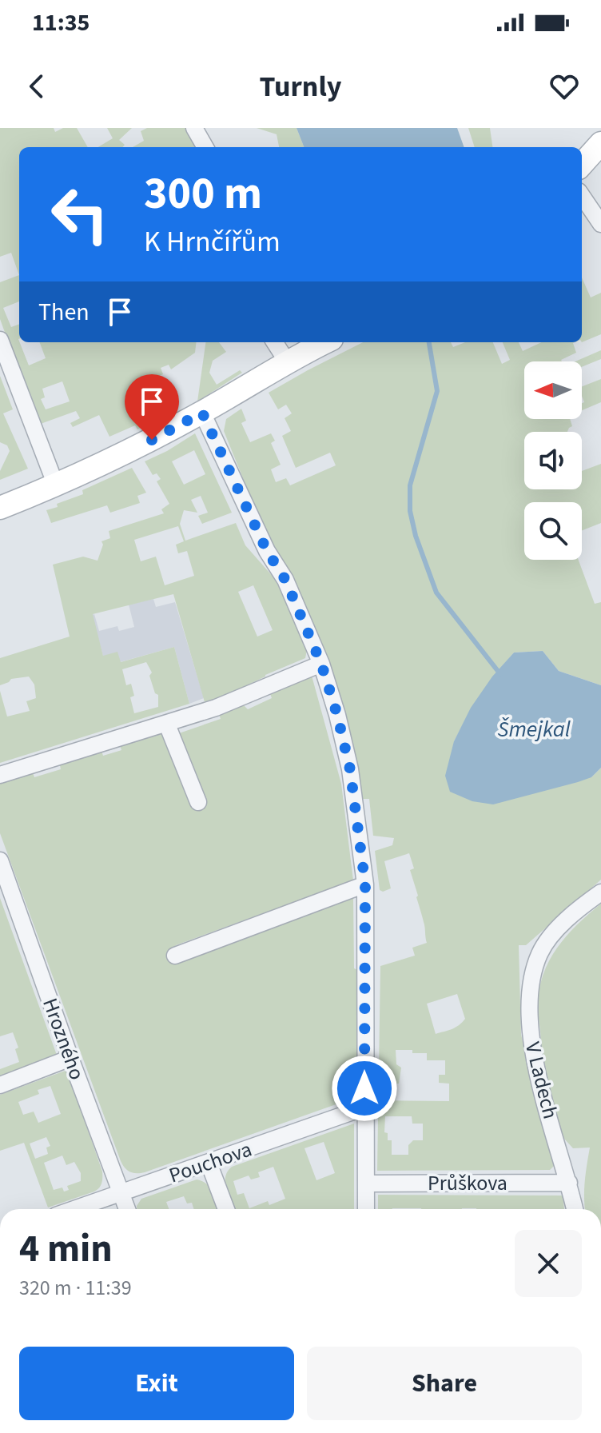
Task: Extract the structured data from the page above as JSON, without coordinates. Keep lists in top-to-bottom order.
{
  "streets": {
    "street": [
      "Hrozného",
      "V Ladech",
      "Pouchova",
      "Průškova"
    ]
  },
  "crossings": [
    ["Hrozného", "Pouchova"],
    ["V Ladech", "Průškova"]
  ],
  "water": ["Šmejkal"],
  "north": "left",
  "page": {
    "status": "11:35",
    "header": "Turnly",
    "turn": ["300 m", "K Hrnčířům"],
    "then": "Then",
    "heading": ["4 min", "320 m · 11:39"],
    "buttons": ["Exit", "Share"]
  }
}
